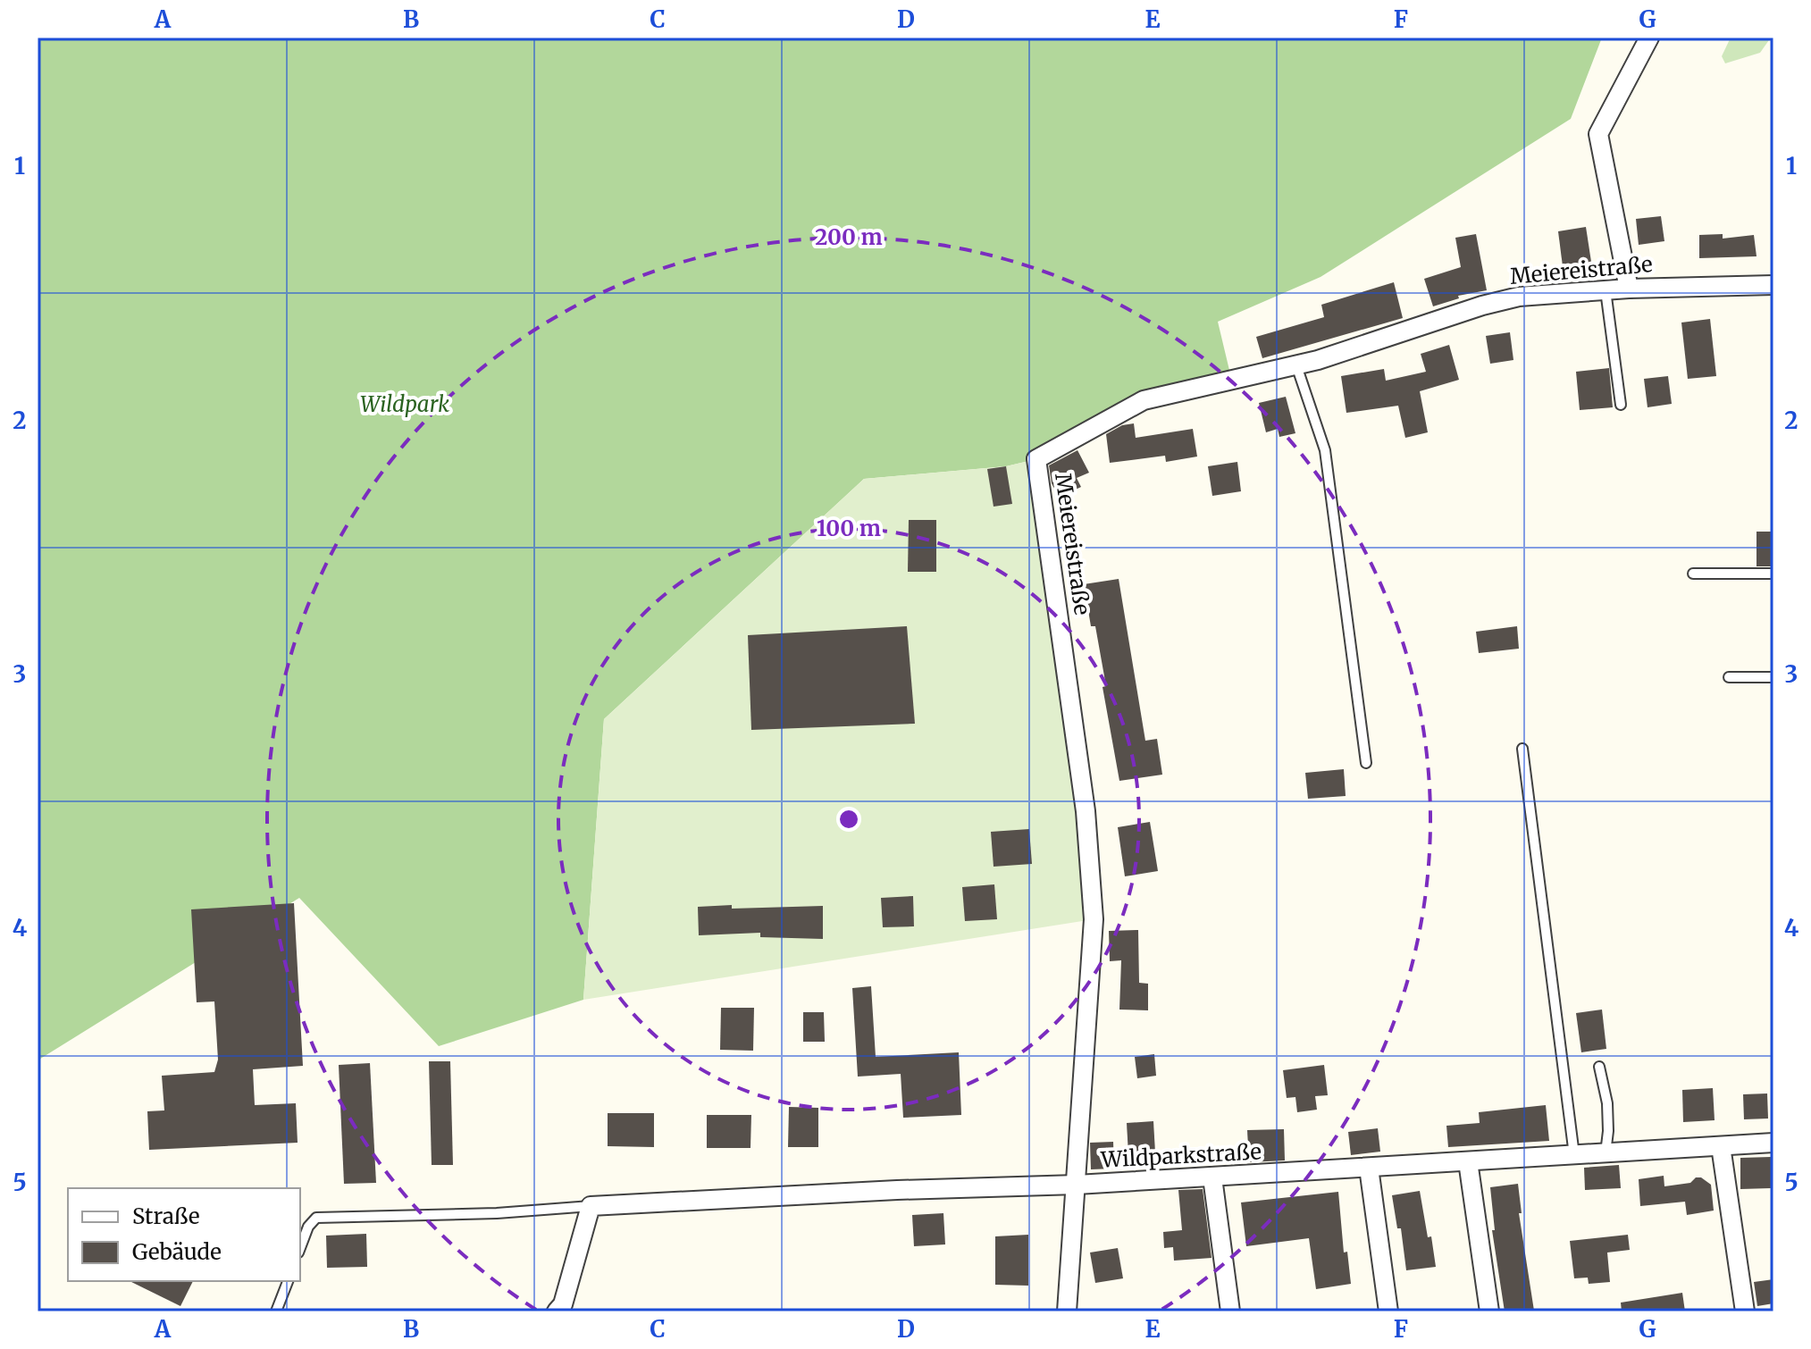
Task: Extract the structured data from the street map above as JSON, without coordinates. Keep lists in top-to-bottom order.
{
  "streets": {
    "street": ["Meiereistraße", "Wildparkstraße"]
  },
  "crossings": [
    ["Meiereistraße", "Wildparkstraße"]
  ],
  "parks": ["Wildpark"],
  "legend": ["Straße", "Gebäude"],
  "grid": {
    "columns": [
      "A",
      "B",
      "C",
      "D",
      "E",
      "F",
      "G"
    ],
    "rows": [
      "1",
      "2",
      "3",
      "4",
      "5"
    ]
  },
  "rings": ["200 m", "100 m"]
}
